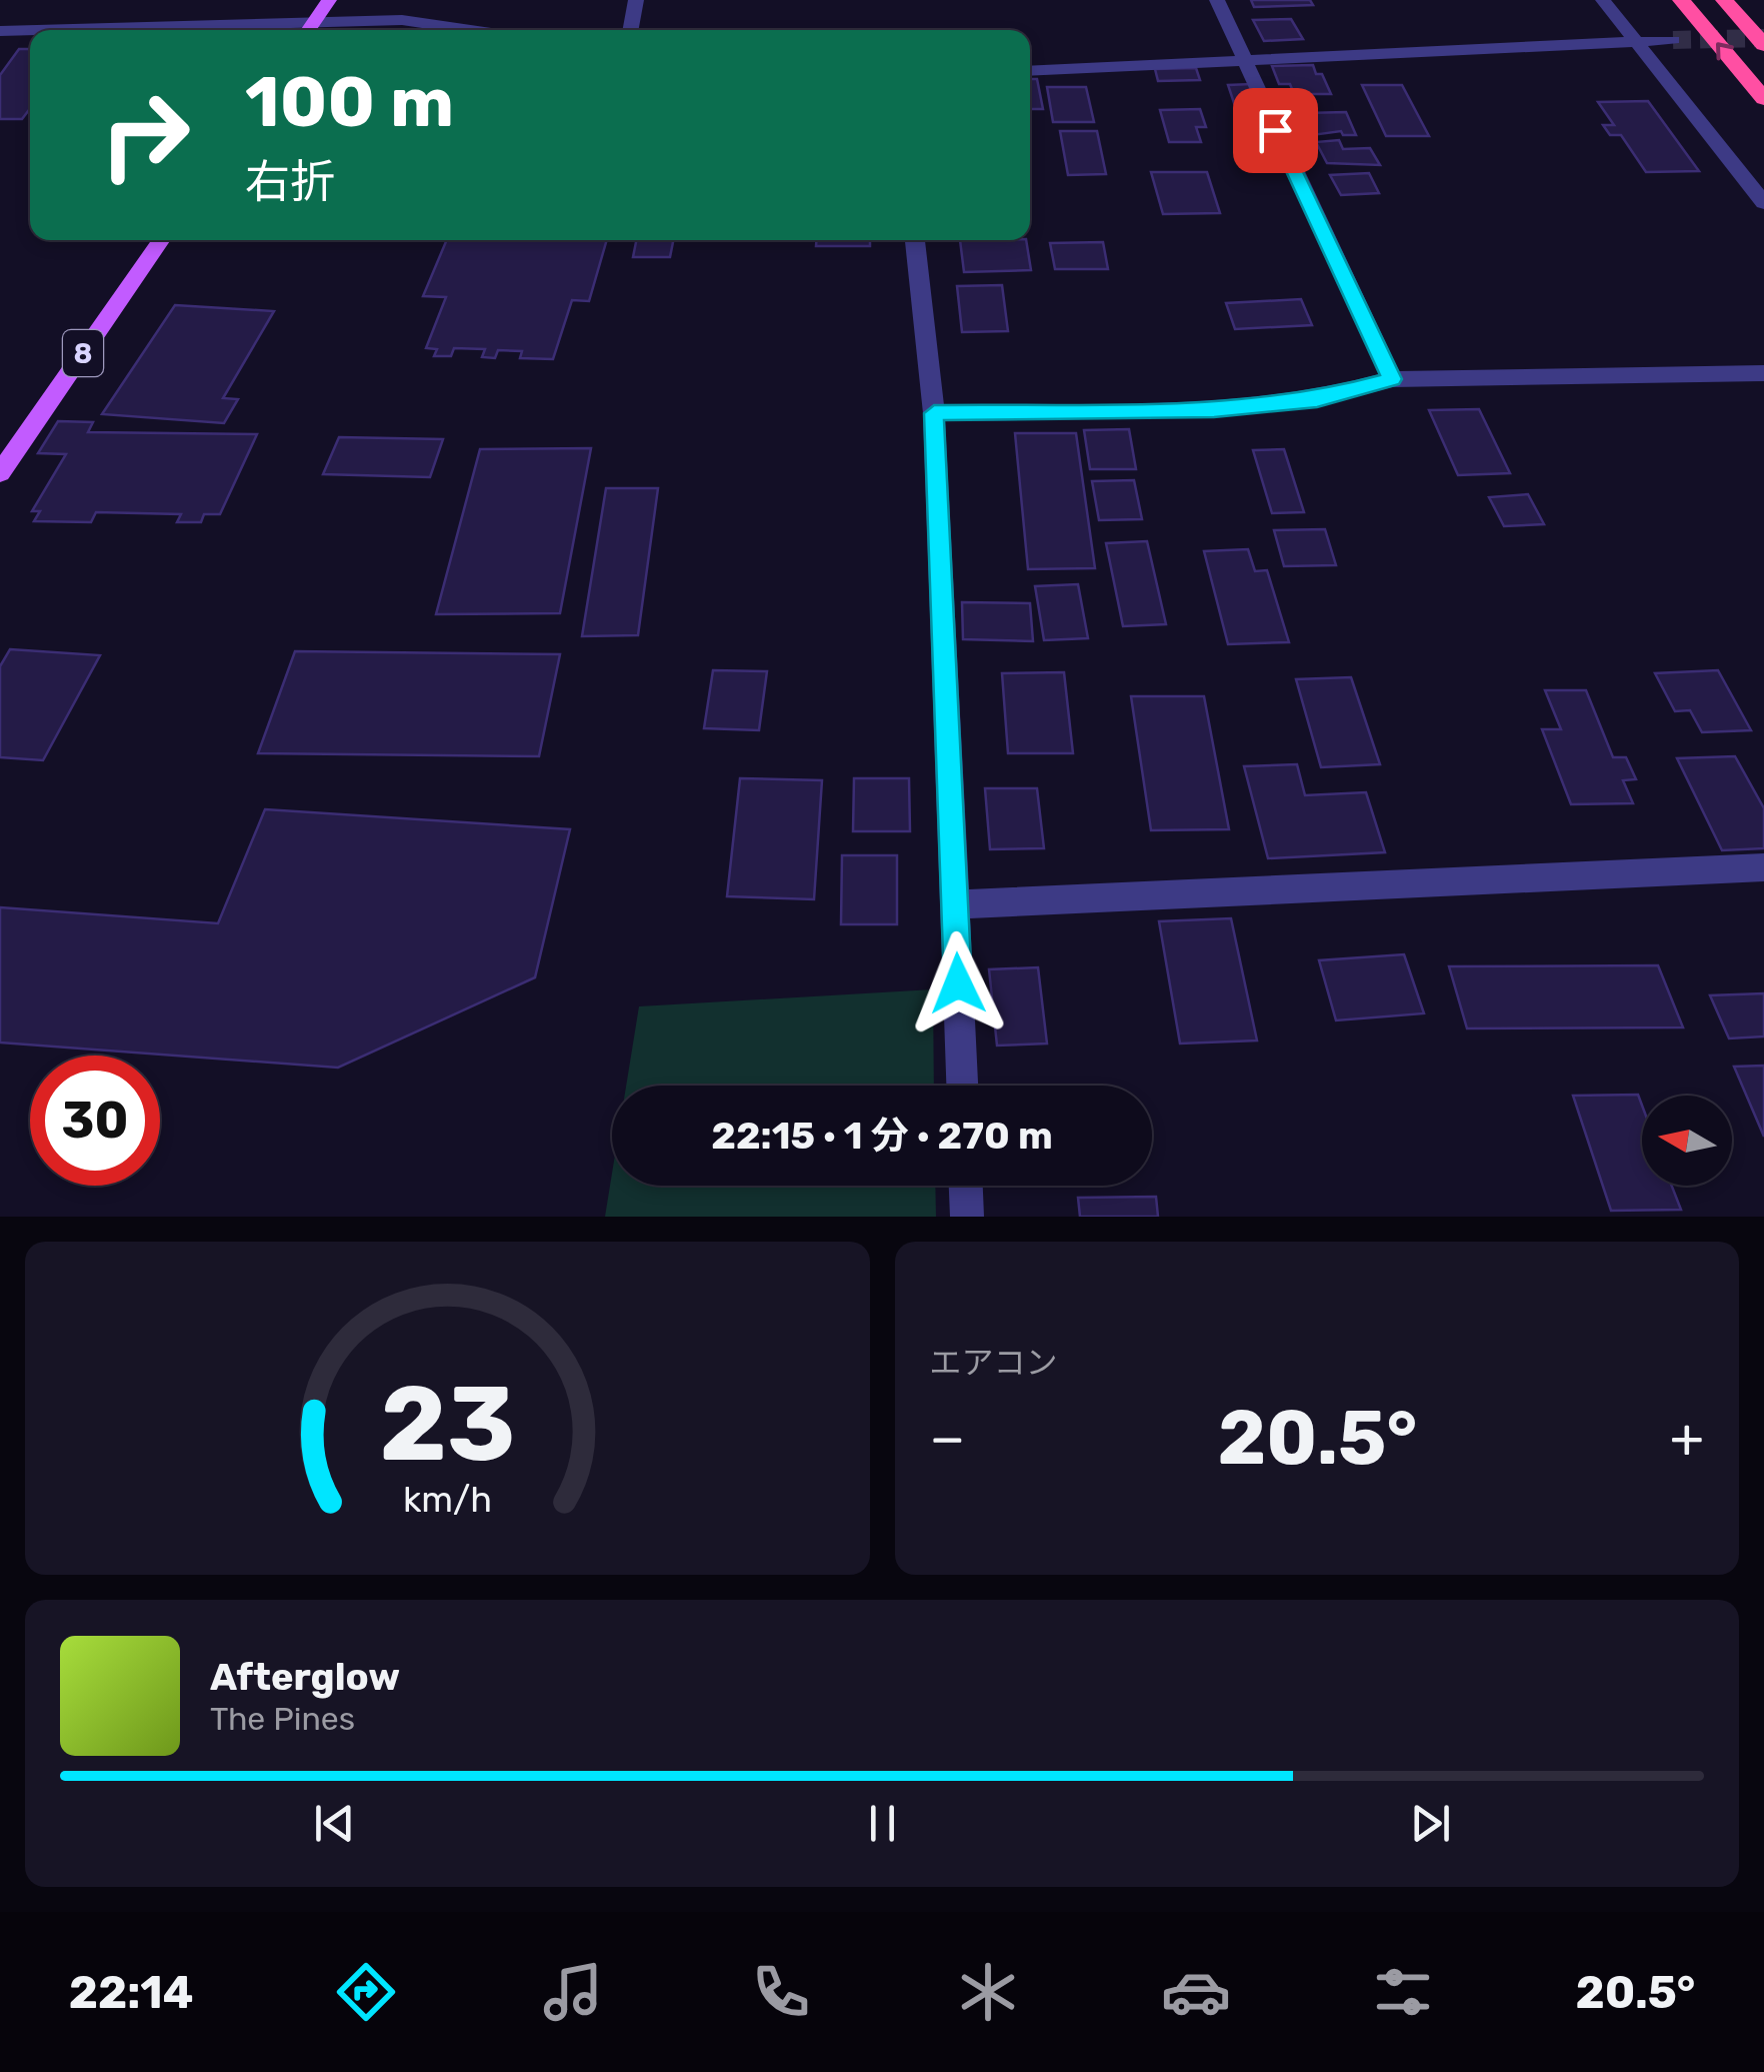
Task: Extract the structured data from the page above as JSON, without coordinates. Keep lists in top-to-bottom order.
{
  "streets": {
    "main road": ["8"]
  },
  "north": "left",
  "page": {
    "turn": ["100 m", "右折"],
    "limit": "30",
    "trip": "22:15 · 1 分 · 270 m",
    "tile": "エアコン",
    "heat": ["−", "20.5°", "+"],
    "song": ["Afterglow", "The Pines"],
    "tabs": ["22:14", "20.5°"],
    "gauge": ["23", "km/h"]
  }
}
